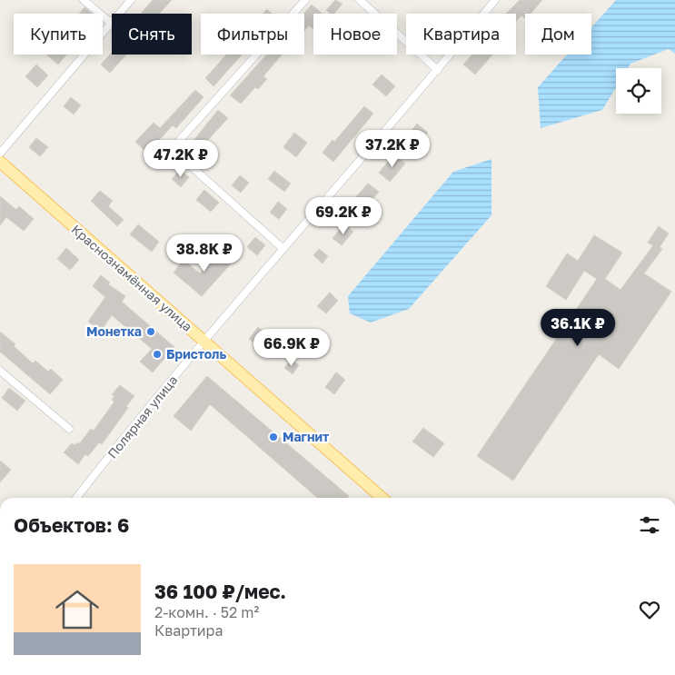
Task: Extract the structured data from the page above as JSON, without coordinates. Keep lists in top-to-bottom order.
{
  "streets": {
    "main road": ["Краснознамённая улица"],
    "street": ["Полярная улица"]
  },
  "crossings": [
    ["Краснознамённая улица", "Полярная улица"]
  ],
  "places": ["Монетка", "Бристоль", "Магнит"],
  "page": {
    "chip": [
      "Купить",
      "Снять",
      "Фильтры",
      "Новое",
      "Квартира",
      "Дом"
    ],
    "price": [
      "37.2K ₽",
      "47.2K ₽",
      "69.2K ₽",
      "38.8K ₽",
      "36.1K ₽",
      "66.9K ₽"
    ],
    "heading": "Объектов: 6",
    "list": [
      {
        "name": "36 100 ₽/мес.",
        "note": "2-комн. · 52 m² · Квартира"
      }
    ]
  }
}
